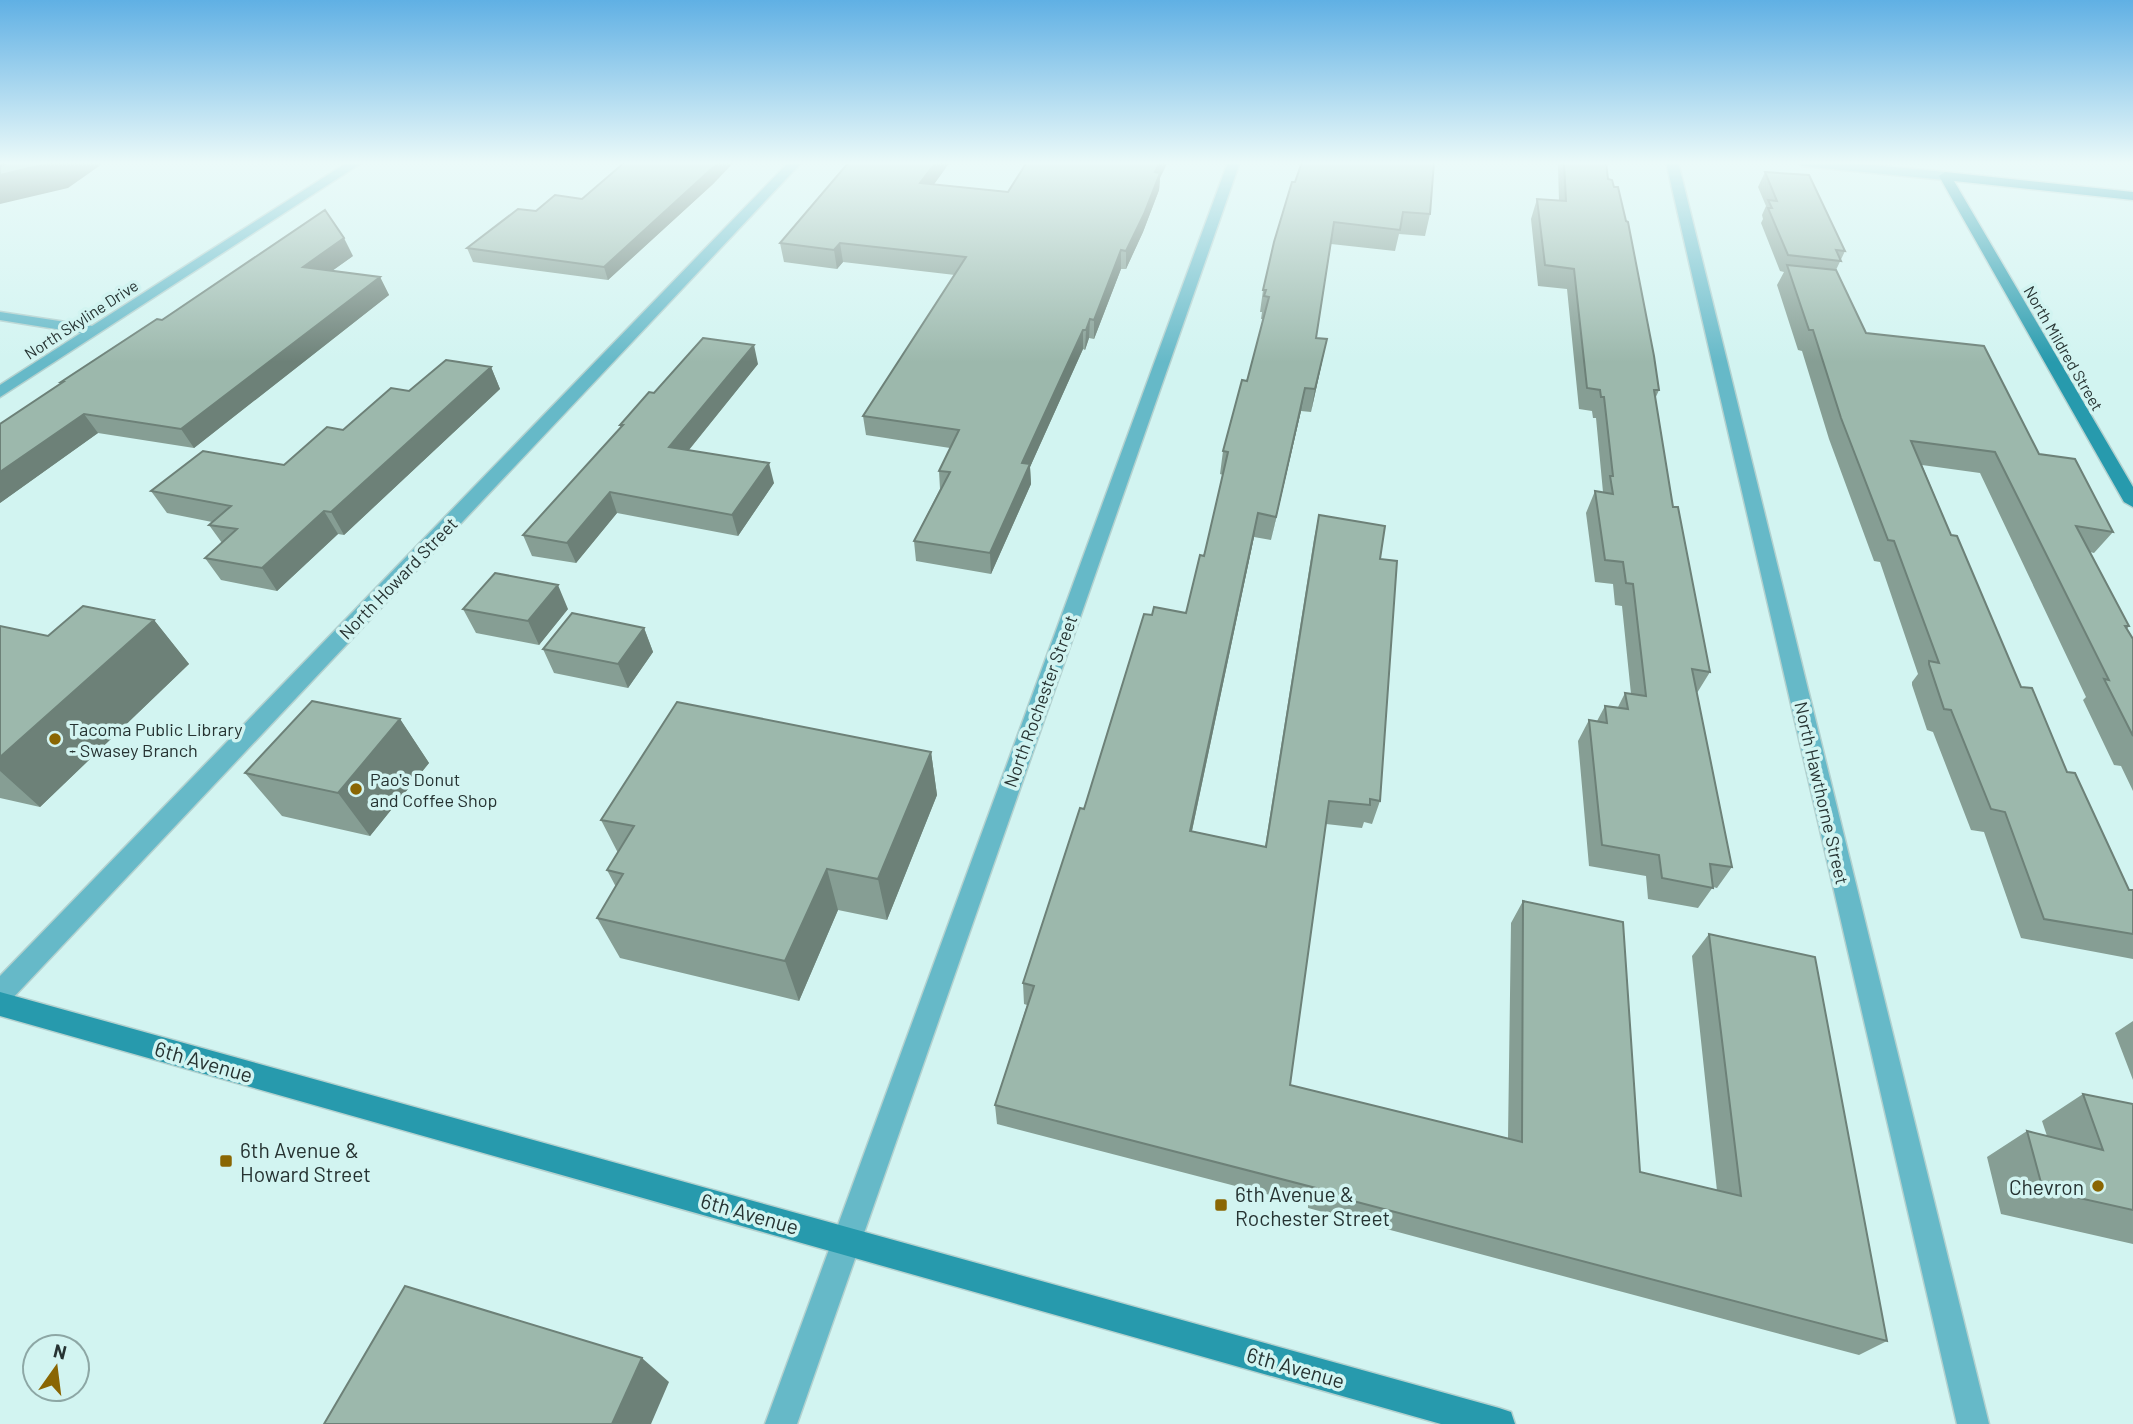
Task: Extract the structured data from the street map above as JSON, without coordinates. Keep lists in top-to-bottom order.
{
  "streets": {
    "street": [
      "North Skyline Drive",
      "North Mildred Street",
      "North Howard Street",
      "North Rochester Street",
      "North Hawthorne Street",
      "6th Avenue"
    ]
  },
  "crossings": [
    ["North Rochester Street", "6th Avenue"]
  ],
  "places": {
    "other": ["Tacoma Public Library - Swasey Branch", "Pao's Donut and Coffee Shop", "Chevron"],
    "transit": ["6th Avenue & Howard Street", "6th Avenue & Rochester Street"]
  },
  "north": "top"
}
